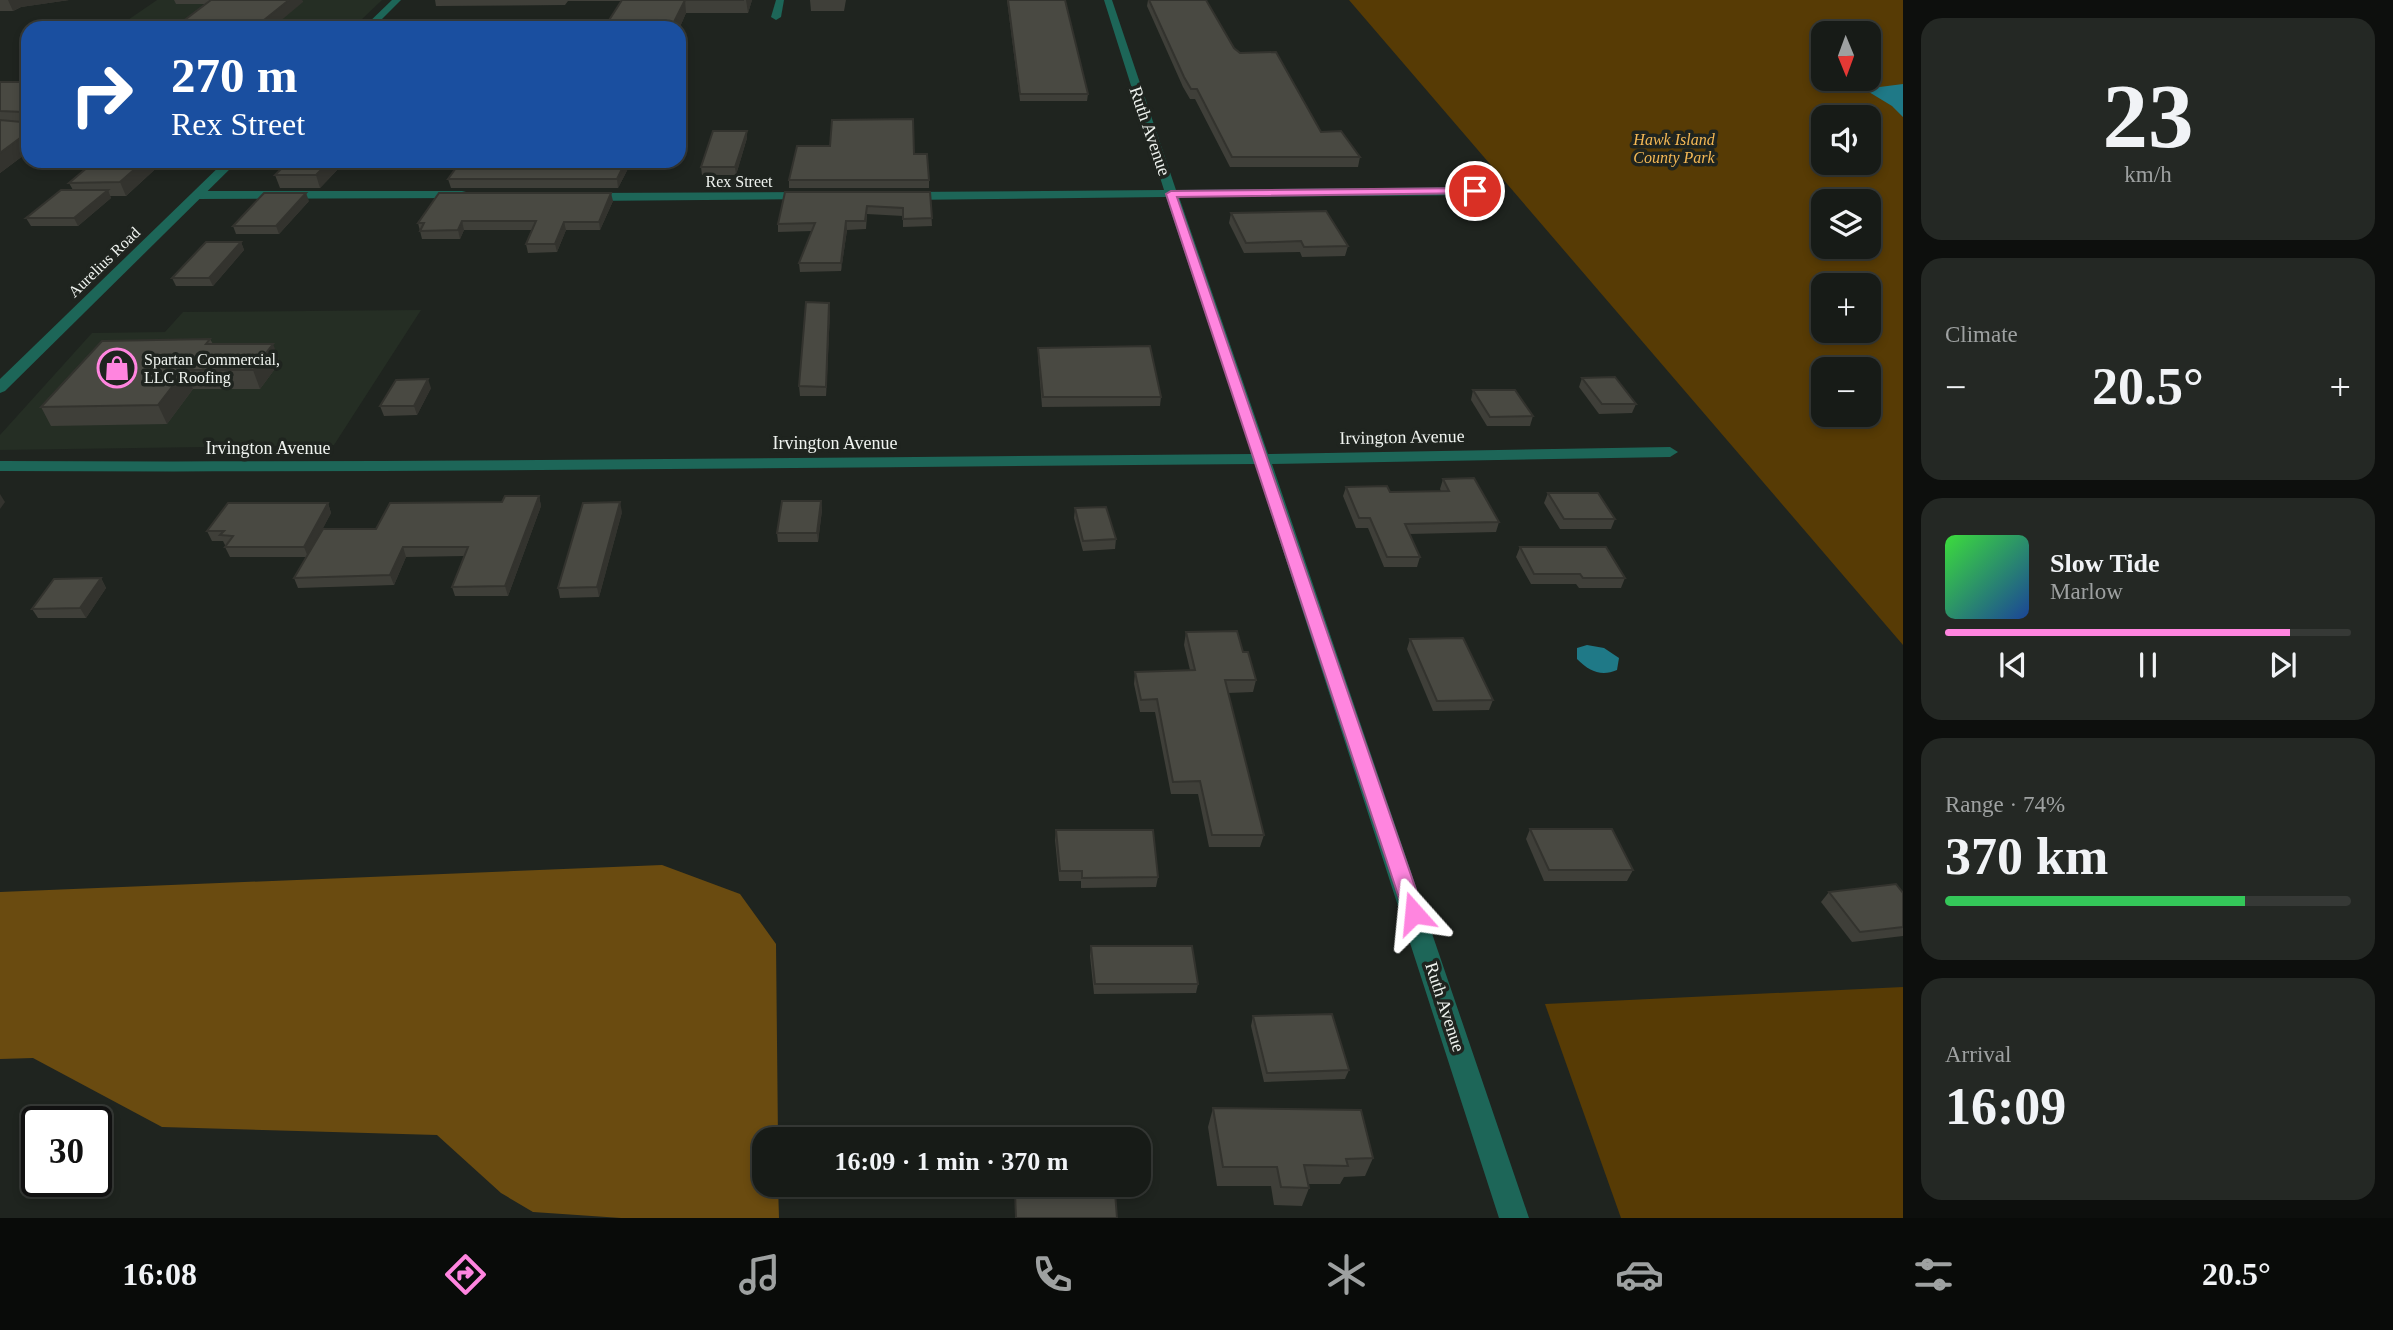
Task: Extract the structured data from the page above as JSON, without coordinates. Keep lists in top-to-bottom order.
{
  "streets": {
    "street": [
      "Ruth Avenue",
      "Rex Street",
      "Aurelius Road",
      "Irvington Avenue"
    ]
  },
  "crossings": [
    ["Ruth Avenue", "Irvington Avenue"]
  ],
  "parks": ["Hawk Island County Park"],
  "places": {
    "shop": ["Spartan Commercial, LLC Roofing"]
  },
  "north": "bottom",
  "page": {
    "tile": [
      ["23", "km/h"],
      "Climate",
      ["Range · 74%", "370 km"],
      ["Arrival", "16:09"]
    ],
    "map_buttons": ["+", "−"],
    "turn": ["270 m", "Rex Street"],
    "heat": ["−", "20.5°", "+"],
    "song": ["Slow Tide", "Marlow"],
    "limit": "30",
    "trip": "16:09 · 1 min · 370 m",
    "tabs": ["16:08", "20.5°"]
  }
}
